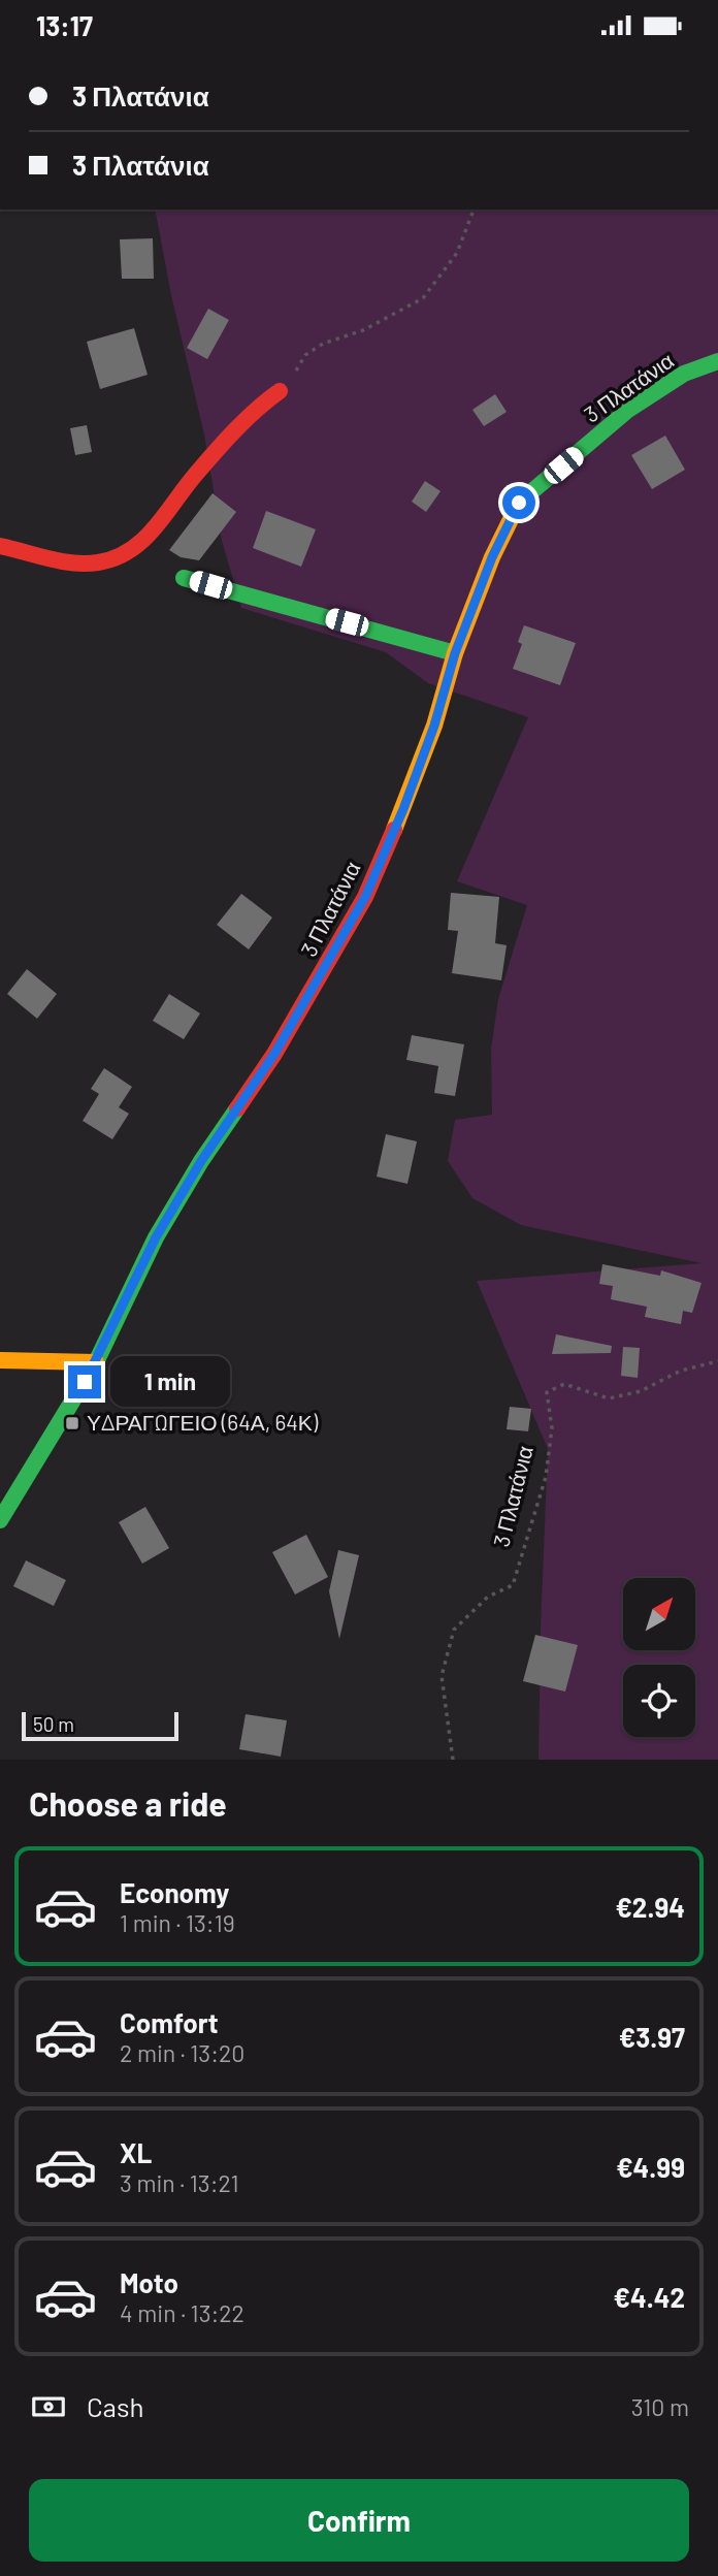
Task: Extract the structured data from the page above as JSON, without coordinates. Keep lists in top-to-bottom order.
{
  "streets": {
    "street": ["3 Πλατάνια"]
  },
  "places": {
    "transit": ["ΥΔΡΑΓΩΓΕΙΟ (64Α, 64Κ)"]
  },
  "scale_bar": "50 m",
  "north": "top right",
  "page": {
    "status": "13:17",
    "banner": ["3 Πλατάνια", "3 Πλατάνια"],
    "bubble": "1 min",
    "scale": "50 m",
    "heading": "Choose a ride",
    "list": [
      {
        "name": "Economy",
        "note": "1 min · 13:19",
        "value": "€2.94"
      },
      {
        "name": "Comfort",
        "note": "2 min · 13:20",
        "value": "€3.97"
      },
      {
        "name": "XL",
        "note": "3 min · 13:21",
        "value": "€4.99"
      },
      {
        "name": "Moto",
        "note": "4 min · 13:22",
        "value": "€4.42"
      }
    ],
    "pay": ["Cash", "310 m"],
    "buttons": "Confirm"
  }
}
